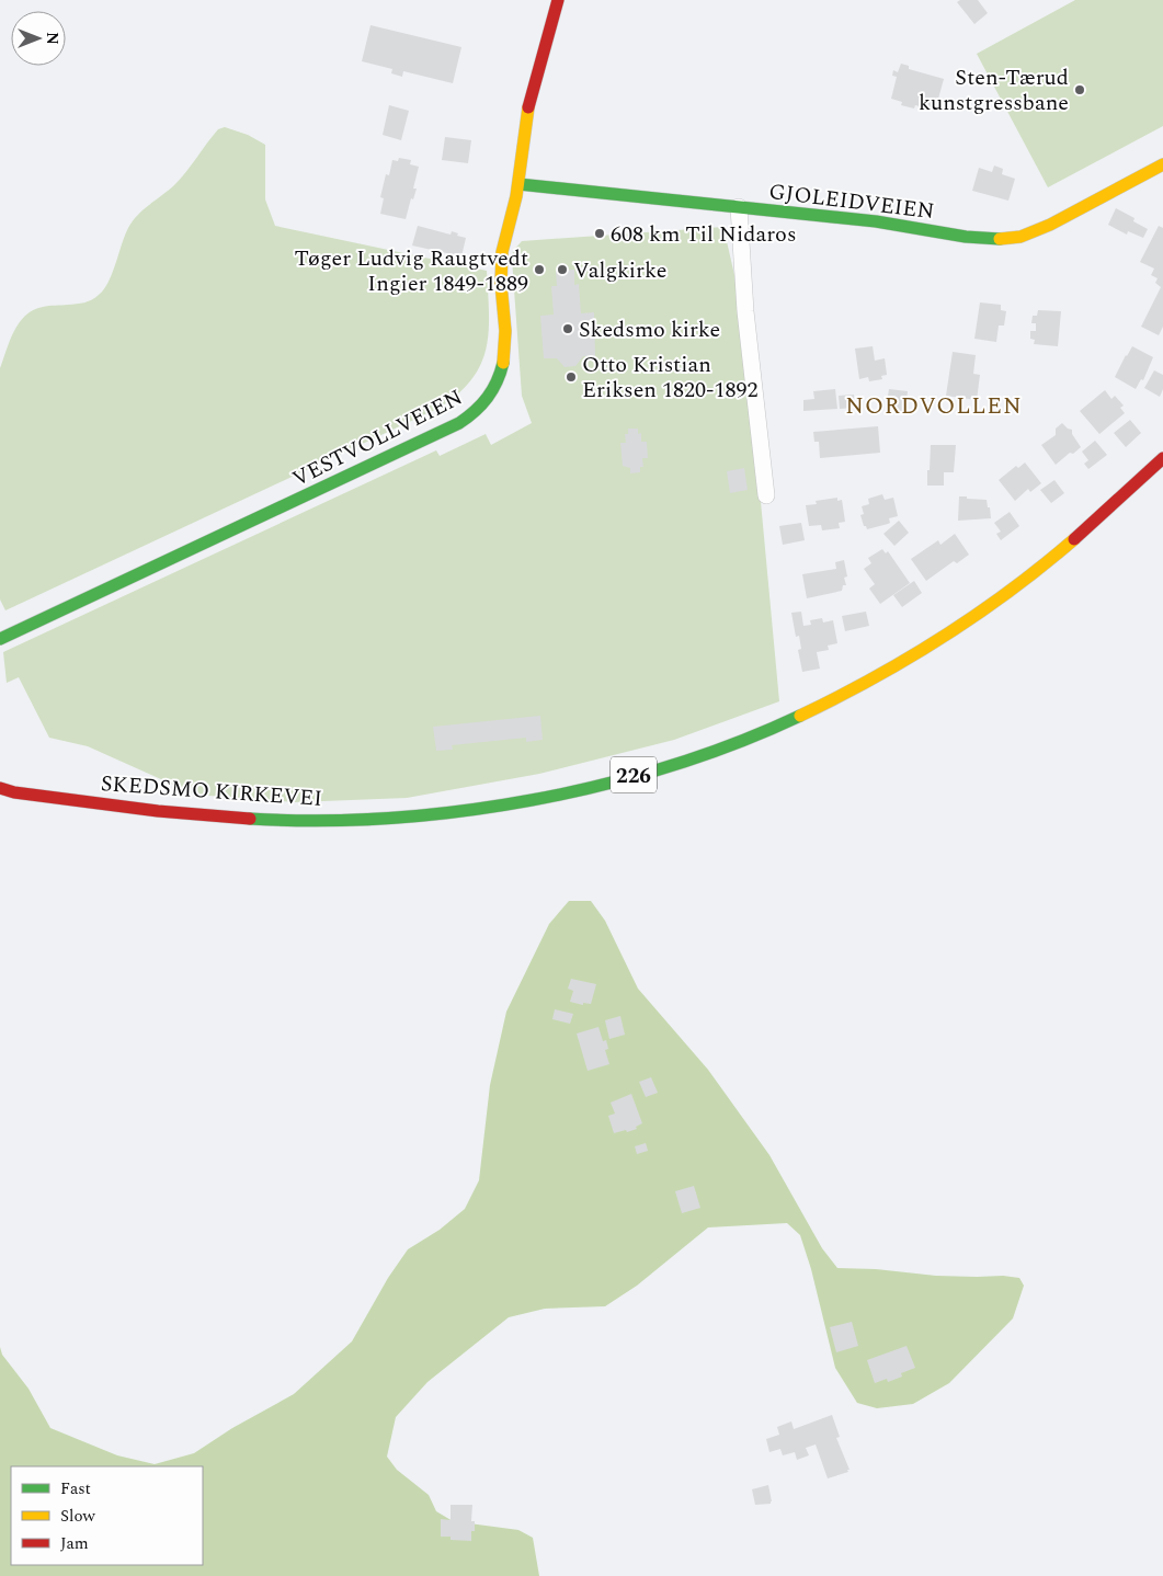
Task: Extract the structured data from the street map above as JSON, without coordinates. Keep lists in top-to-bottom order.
{
  "streets": {
    "main road": [
      "GJOLEIDVEIEN",
      "VESTVOLLVEIEN",
      "226",
      "SKEDSMO KIRKEVEI"
    ]
  },
  "crossings": [
    ["GJOLEIDVEIEN", "VESTVOLLVEIEN"]
  ],
  "districts": ["NORDVOLLEN"],
  "places": [
    "Sten-Tærud kunstgressbane",
    "608 km Til Nidaros",
    "Tøger Ludvig Raugtvedt Ingier 1849-1889",
    "Valgkirke",
    "Skedsmo kirke",
    "Otto Kristian Eriksen 1820-1892"
  ],
  "legend": ["Fast", "Slow", "Jam"],
  "north": "right"
}
